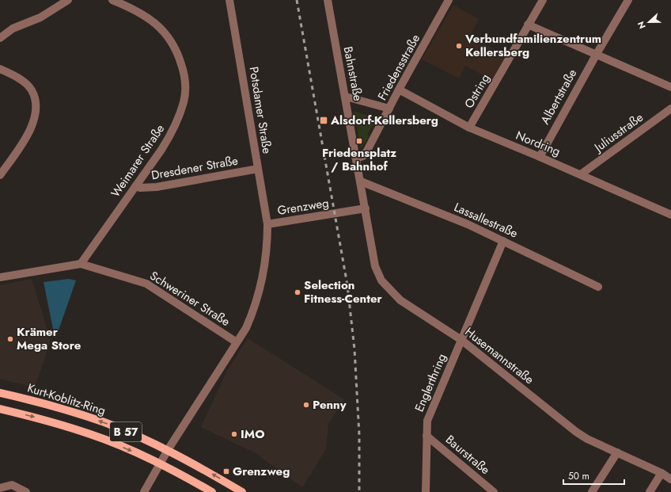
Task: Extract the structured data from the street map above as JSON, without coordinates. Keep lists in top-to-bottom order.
{
  "streets": {
    "main road": ["Kurt-Koblitz-Ring", "B 57"],
    "street": [
      "Friedensstraße",
      "Bahnstraße",
      "Ostring",
      "Albertstraße",
      "Potsdamer Straße",
      "Juliusstraße",
      "Nordring",
      "Weimarer Straße",
      "Dresdener Straße",
      "Grenzweg",
      "Lassallestraße",
      "Schweriner Straße",
      "Husemannstraße",
      "Englerthring",
      "Baurstraße"
    ]
  },
  "crossings": [
    ["Friedensstraße", "Bahnstraße"],
    ["Friedensstraße", "Nordring"],
    ["Bahnstraße", "Grenzweg"],
    ["Bahnstraße", "Lassallestraße"],
    ["Bahnstraße", "Husemannstraße"],
    ["Ostring", "Nordring"],
    ["Albertstraße", "Nordring"],
    ["Potsdamer Straße", "Dresdener Straße"],
    ["Potsdamer Straße", "Grenzweg"],
    ["Juliusstraße", "Nordring"],
    ["Weimarer Straße", "Dresdener Straße"],
    ["Weimarer Straße", "Schweriner Straße"],
    ["Grenzweg", "Schweriner Straße"],
    ["Grenzweg", "Husemannstraße"],
    ["Grenzweg", "Kurt-Koblitz-Ring"],
    ["Grenzweg", "B 57"],
    ["Lassallestraße", "Englerthring"],
    ["Husemannstraße", "Englerthring"],
    ["Englerthring", "Baurstraße"]
  ],
  "places": {
    "other": [
      "Verbundfamilienzentrum Kellersberg",
      "Selection Fitness-Center",
      "Krämer Mega Store",
      "Penny",
      "IMO"
    ],
    "transit": ["Alsdorf-Kellersberg", "Friedensplatz / Bahnhof", "Grenzweg"]
  },
  "scale_bar": "50 m",
  "north": "left"
}
